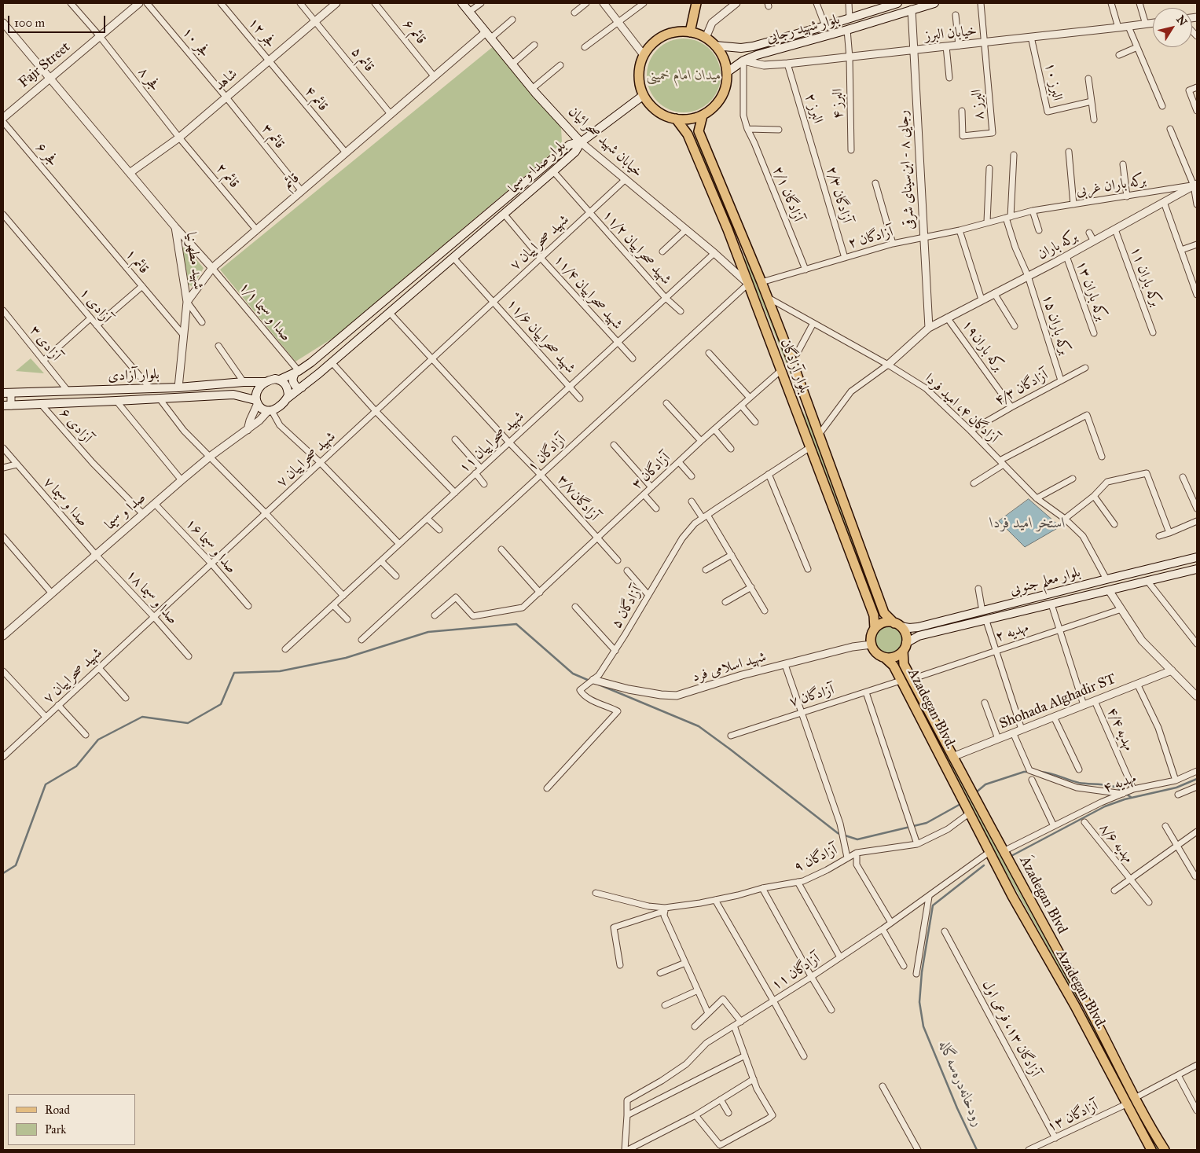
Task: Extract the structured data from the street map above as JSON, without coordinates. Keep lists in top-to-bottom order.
{
  "streets": {
    "main road": [
      "بلوار شهید رجایی",
      "خیابان شهید صحرائیان",
      "بلوار صدا و سیما",
      "بلوار آزادگان",
      "بلوار آزادی",
      "بلوار معلم جنوبی",
      "Azadegan Blvd.",
      "َAzadegan Blvd"
    ],
    "street": [
      "قائم ۶",
      "فجر ۱۲",
      "خیابان البرز",
      "فجر ۱۰",
      "قائم ۵",
      "Fajr Street",
      "فجر ۸",
      "شاهد",
      "البرز ۱۰",
      "قائم ۴",
      "البرز ۴",
      "البرز ۸",
      "البرز ۲",
      "قائم ۳",
      "فجر ۶",
      "رجایی ۸ - ابن‌سینای شرقی",
      "قائم ۲",
      "قائم",
      "برکه باران غربی",
      "آزادگان ۲/۱",
      "آزادگان ۲/۳",
      "آزادگان ۲",
      "شهید صحراییان ۷",
      "برکه باران",
      "شهید صحراییان ۱۱/۲",
      "شهید مطهرنیا",
      "قائم ۱",
      "برکه باران ۱۱",
      "برکه باران ۱۳",
      "شهید صحراییان ۱۱/۴",
      "آزادی ۱",
      "صدا و سیما ۱/۱",
      "برکه باران ۱۵",
      "شهید صحراییان ۱۱/۶",
      "آزادی ۳",
      "برکه باران۱۹",
      "آزادگان ۴/۳",
      "آزادگان ۴، امید فردا",
      "آزادی ۶",
      "شهید صحراییان ۱۱",
      "آزادگان ۱",
      "آزادگان ۳",
      "آزادگان۳/۷",
      "صدا و سیما ۷",
      "صدا و سیما",
      "صدا و سیما ۱۶",
      "صدا و سیما ۱۸",
      "آزادگان ۵",
      "مهدیه ۲",
      "شهید اسلامی فرد",
      "آزادگان ۷",
      "Shohada Alghadir ST",
      "مهدیه ۴/۴",
      "مهدیه ۴",
      "مهدیه ۸/۶",
      "آزادگان ۹",
      "آزادگان ۱۱",
      "آزادگان ۱۳، فرعی اول",
      "آزادگان ۱۳"
    ]
  },
  "crossings": [
    ["بلوار شهید رجایی", "خیابان البرز"],
    ["بلوار شهید رجایی", "البرز ۴"],
    ["بلوار شهید رجایی", "رجایی ۸ - ابن‌سینای شرقی"],
    ["بلوار شهید رجایی", "آزادگان ۲/۱"],
    ["بلوار شهید رجایی", "بلوار آزادگان"],
    ["قائم ۶", "قائم"],
    ["فجر ۱۲", "شاهد"],
    ["فجر ۱۲", "قائم ۴"],
    ["خیابان البرز", "البرز ۱۰"],
    ["خیابان البرز", "البرز ۴"],
    ["خیابان البرز", "البرز ۸"],
    ["خیابان البرز", "البرز ۲"],
    ["خیابان البرز", "رجایی ۸ - ابن‌سینای شرقی"],
    ["خیابان البرز", "آزادگان ۲/۱"],
    ["فجر ۱۰", "شاهد"],
    ["فجر ۱۰", "قائم ۳"],
    ["قائم ۵", "شاهد"],
    ["قائم ۵", "قائم"],
    ["Fajr Street", "فجر ۸"],
    ["فجر ۸", "شاهد"],
    ["فجر ۸", "قائم ۲"],
    ["شاهد", "قائم ۴"],
    ["شاهد", "قائم ۳"],
    ["شاهد", "قائم ۲"],
    ["قائم ۴", "قائم"],
    ["البرز ۲", "آزادگان ۲/۳"],
    ["قائم ۳", "قائم"],
    ["خیابان شهید صحرائیان", "بلوار صدا و سیما"],
    ["خیابان شهید صحرائیان", "قائم"],
    ["خیابان شهید صحرائیان", "شهید صحراییان ۷"],
    ["خیابان شهید صحرائیان", "بلوار آزادگان"],
    ["خیابان شهید صحرائیان", "شهید صحراییان ۱۱"],
    ["خیابان شهید صحرائیان", "آزادگان ۱"],
    ["فجر ۶", "قائم ۱"],
    ["بلوار صدا و سیما", "شهید صحراییان ۱۱/۲"],
    ["بلوار صدا و سیما", "شهید صحراییان ۱۱/۴"],
    ["بلوار صدا و سیما", "صدا و سیما ۱/۱"],
    ["بلوار صدا و سیما", "شهید صحراییان ۱۱/۶"],
    ["بلوار صدا و سیما", "بلوار آزادی"],
    ["بلوار صدا و سیما", "آزادگان۳/۷"],
    ["بلوار صدا و سیما", "صدا و سیما"],
    ["رجایی ۸ - ابن‌سینای شرقی", "آزادگان ۲"],
    ["رجایی ۸ - ابن‌سینای شرقی", "برکه باران"],
    ["قائم ۲", "قائم"],
    ["قائم", "شهید مطهرنیا"],
    ["قائم", "صدا و سیما ۱/۱"],
    ["برکه باران غربی", "آزادگان ۲"],
    ["برکه باران غربی", "برکه باران"],
    ["آزادگان ۲/۱", "آزادگان ۲"],
    ["آزادگان ۲/۳", "آزادگان ۲"],
    ["آزادگان ۲", "برکه باران ۱۵"],
    ["آزادگان ۲", "بلوار آزادگان"],
    ["شهید صحراییان ۷", "شهید صحراییان ۱۱/۲"],
    ["شهید صحراییان ۷", "شهید صحراییان ۱۱/۴"],
    ["شهید صحراییان ۷", "شهید صحراییان ۱۱/۶"],
    ["شهید صحراییان ۷", "آزادگان۳/۷"],
    ["شهید صحراییان ۷", "صدا و سیما ۱۶"],
    ["شهید صحراییان ۷", "صدا و سیما ۱۸"],
    ["برکه باران", "برکه باران ۱۱"],
    ["برکه باران", "برکه باران ۱۳"],
    ["برکه باران", "برکه باران ۱۵"],
    ["برکه باران", "برکه باران۱۹"],
    ["برکه باران", "آزادگان ۴، امید فردا"],
    ["شهید صحراییان ۱۱/۲", "شهید صحراییان ۱۱"],
    ["شهید مطهرنیا", "صدا و سیما ۱/۱"],
    ["شهید صحراییان ۱۱/۴", "شهید صحراییان ۱۱"],
    ["آزادی ۱", "بلوار آزادی"],
    ["برکه باران ۱۵", "آزادگان ۴/۳"],
    ["شهید صحراییان ۱۱/۶", "شهید صحراییان ۱۱"],
    ["آزادی ۳", "بلوار آزادی"],
    ["برکه باران۱۹", "آزادگان ۴/۳"],
    ["بلوار آزادگان", "آزادگان ۴، امید فردا"],
    ["بلوار آزادگان", "آزادگان ۱"],
    ["بلوار آزادگان", "آزادگان ۳"],
    ["بلوار آزادگان", "بلوار معلم جنوبی"],
    ["بلوار آزادگان", "آزادگان ۵"],
    ["بلوار آزادگان", "شهید اسلامی فرد"],
    ["بلوار آزادگان", "Azadegan Blvd."],
    ["بلوار آزادگان", "َAzadegan Blvd"],
    ["بلوار آزادی", "آزادی ۶"],
    ["بلوار آزادی", "صدا و سیما"],
    ["آزادگان ۴/۳", "آزادگان ۴، امید فردا"],
    ["آزادگان ۴، امید فردا", "بلوار معلم جنوبی"],
    ["آزادی ۶", "صدا و سیما"],
    ["شهید صحراییان ۱۱", "آزادگان۳/۷"],
    ["آزادگان ۱", "آزادگان۳/۷"],
    ["آزادگان ۳", "آزادگان۳/۷"],
    ["صدا و سیما ۷", "صدا و سیما"],
    ["صدا و سیما ۷", "صدا و سیما ۱۸"],
    ["صدا و سیما", "صدا و سیما ۱۶"],
    ["صدا و سیما", "صدا و سیما ۱۸"],
    ["بلوار معلم جنوبی", "شهید اسلامی فرد"],
    ["بلوار معلم جنوبی", "Azadegan Blvd."],
    ["بلوار معلم جنوبی", "َAzadegan Blvd"],
    ["آزادگان ۵", "شهید اسلامی فرد"],
    ["مهدیه ۲", "َAzadegan Blvd"],
    ["شهید اسلامی فرد", "Azadegan Blvd."],
    ["شهید اسلامی فرد", "َAzadegan Blvd"],
    ["آزادگان ۷", "Azadegan Blvd."],
    ["Shohada Alghadir ST", "مهدیه ۴/۴"],
    ["Shohada Alghadir ST", "َAzadegan Blvd"],
    ["Azadegan Blvd.", "آزادگان ۹"],
    ["Azadegan Blvd.", "َAzadegan Blvd"],
    ["Azadegan Blvd.", "آزادگان ۱۱"],
    ["Azadegan Blvd.", "آزادگان ۱۳"],
    ["مهدیه ۴/۴", "مهدیه ۴"],
    ["مهدیه ۴", "َAzadegan Blvd"],
    ["آزادگان ۱۳، فرعی اول", "آزادگان ۱۳"]
  ],
  "water": ["استخر امید فردا", "رودخانه‌دره‌سه‌گاله"],
  "parks": ["میدان امام خمینی"],
  "legend": ["Road", "Park"],
  "scale_bar": "100 m",
  "north": "top right"
}
